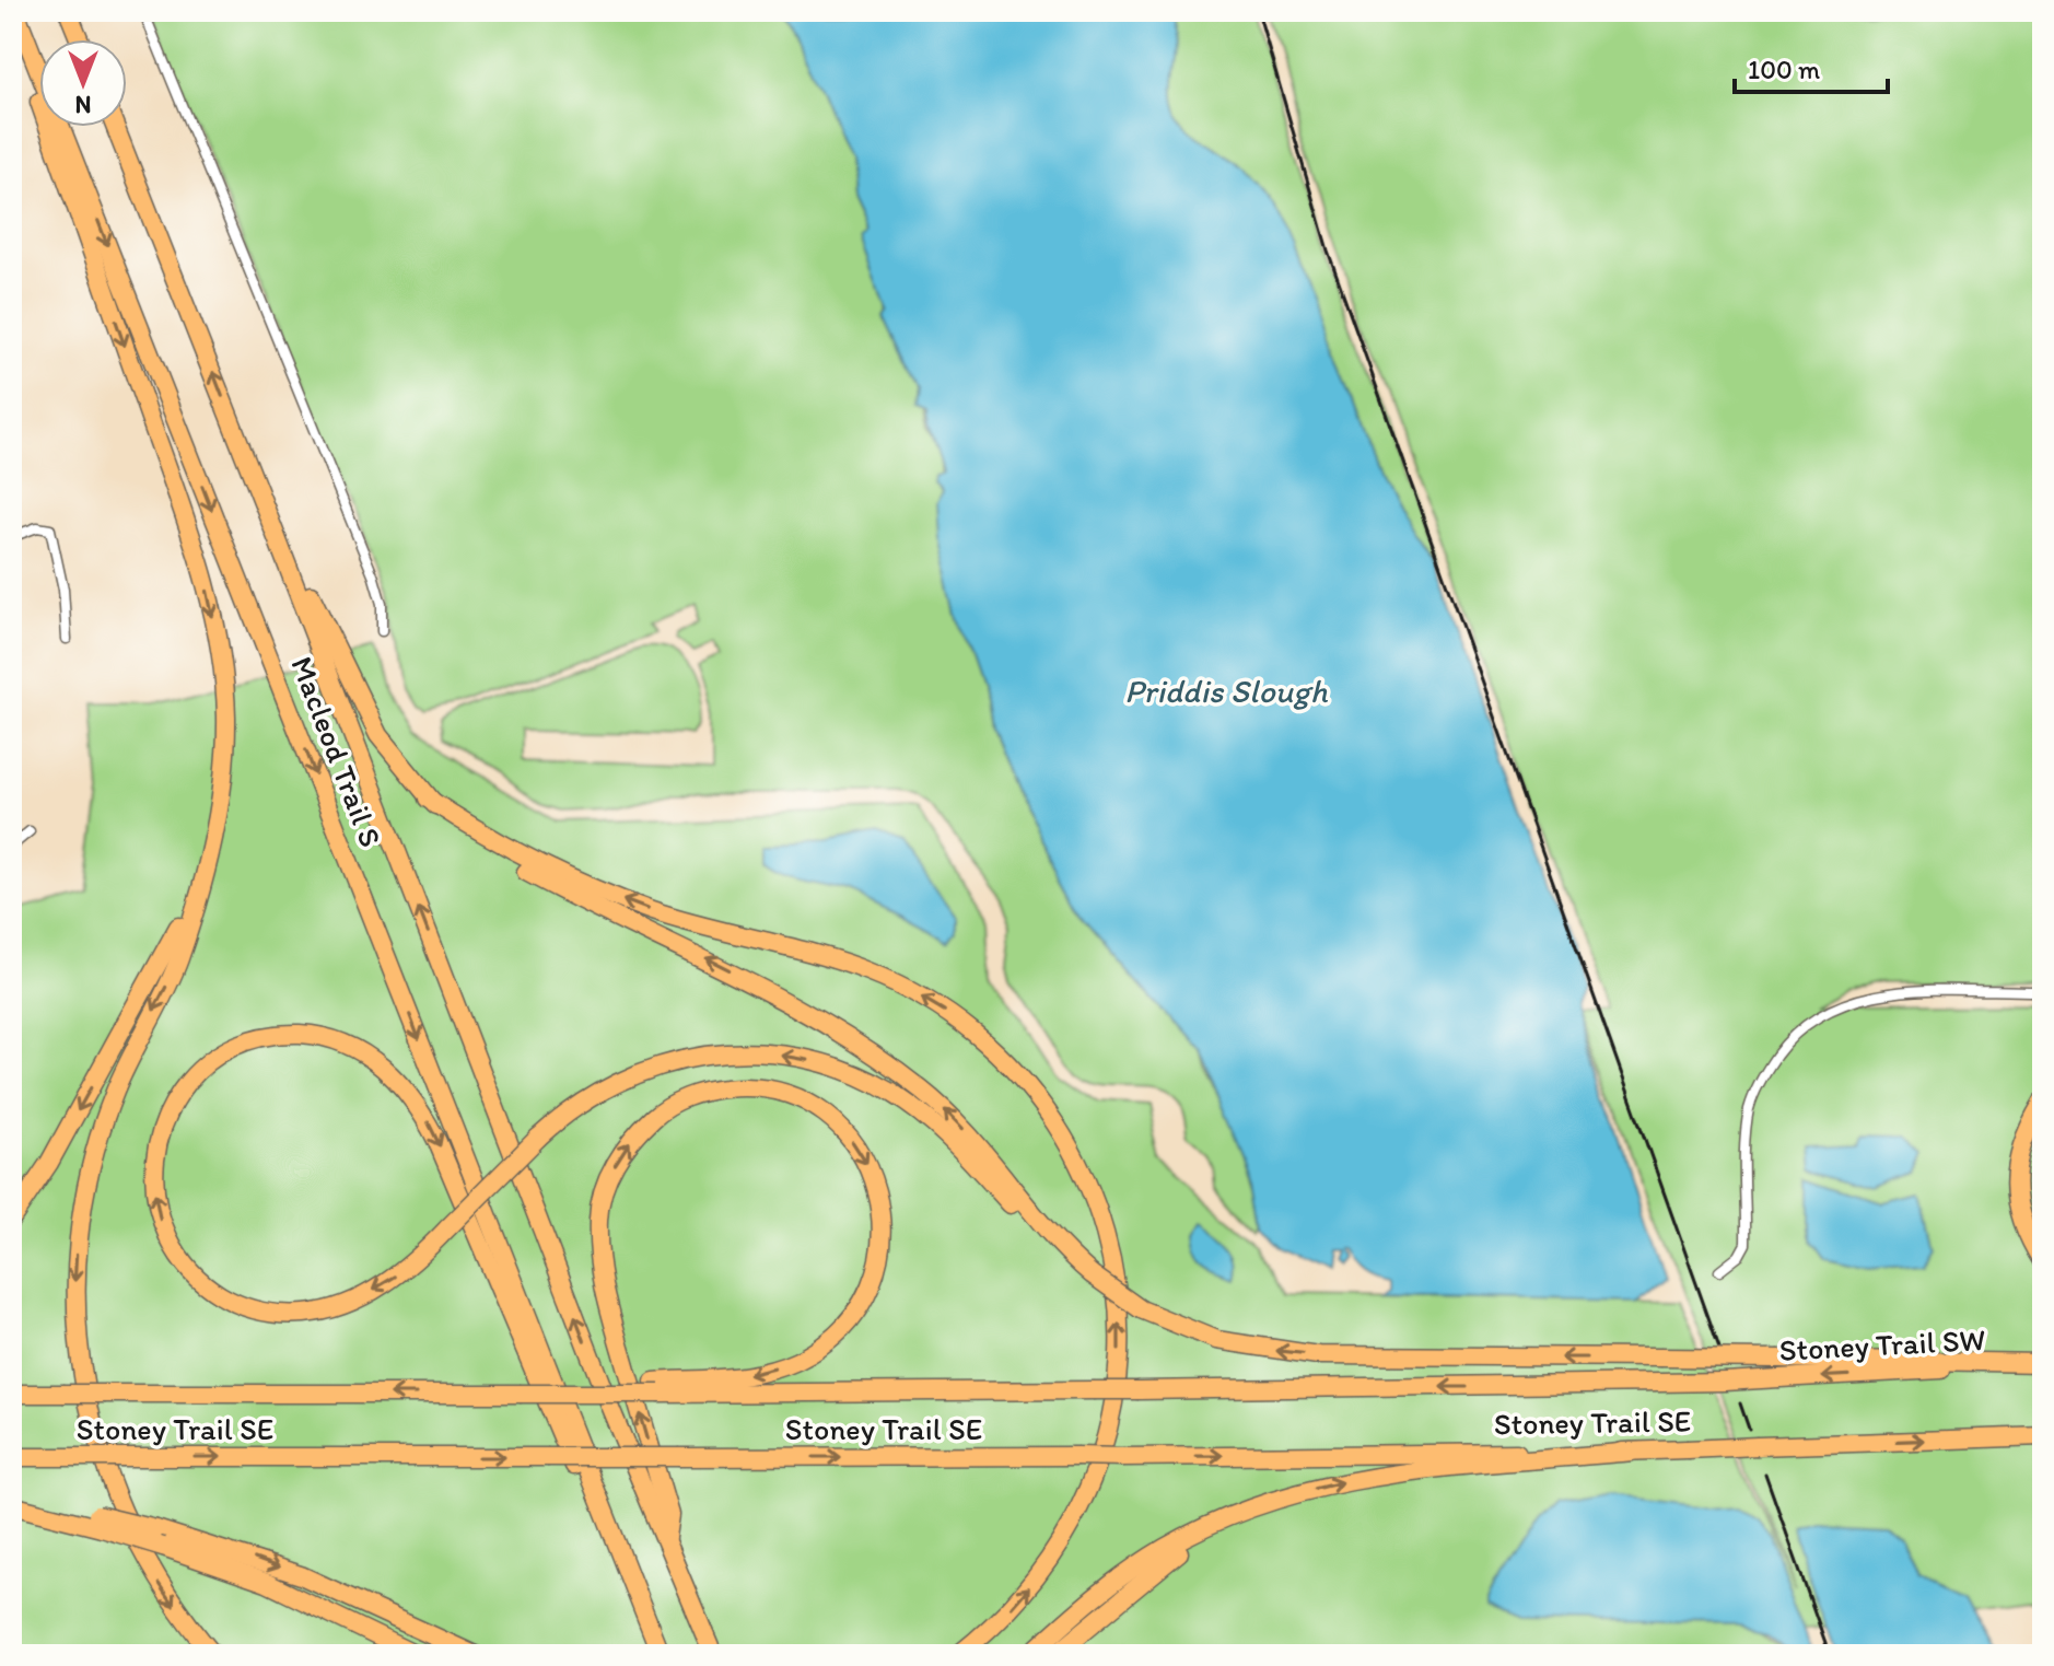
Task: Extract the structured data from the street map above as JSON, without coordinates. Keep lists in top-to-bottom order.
{
  "streets": {
    "highway": ["Macleod Trail S", "Stoney Trail SW", "Stoney Trail SE"]
  },
  "crossings": [
    ["Stoney Trail SW", "Stoney Trail SE"]
  ],
  "water": ["Priddis Slough"],
  "scale_bar": "100 m",
  "north": "bottom"
}
